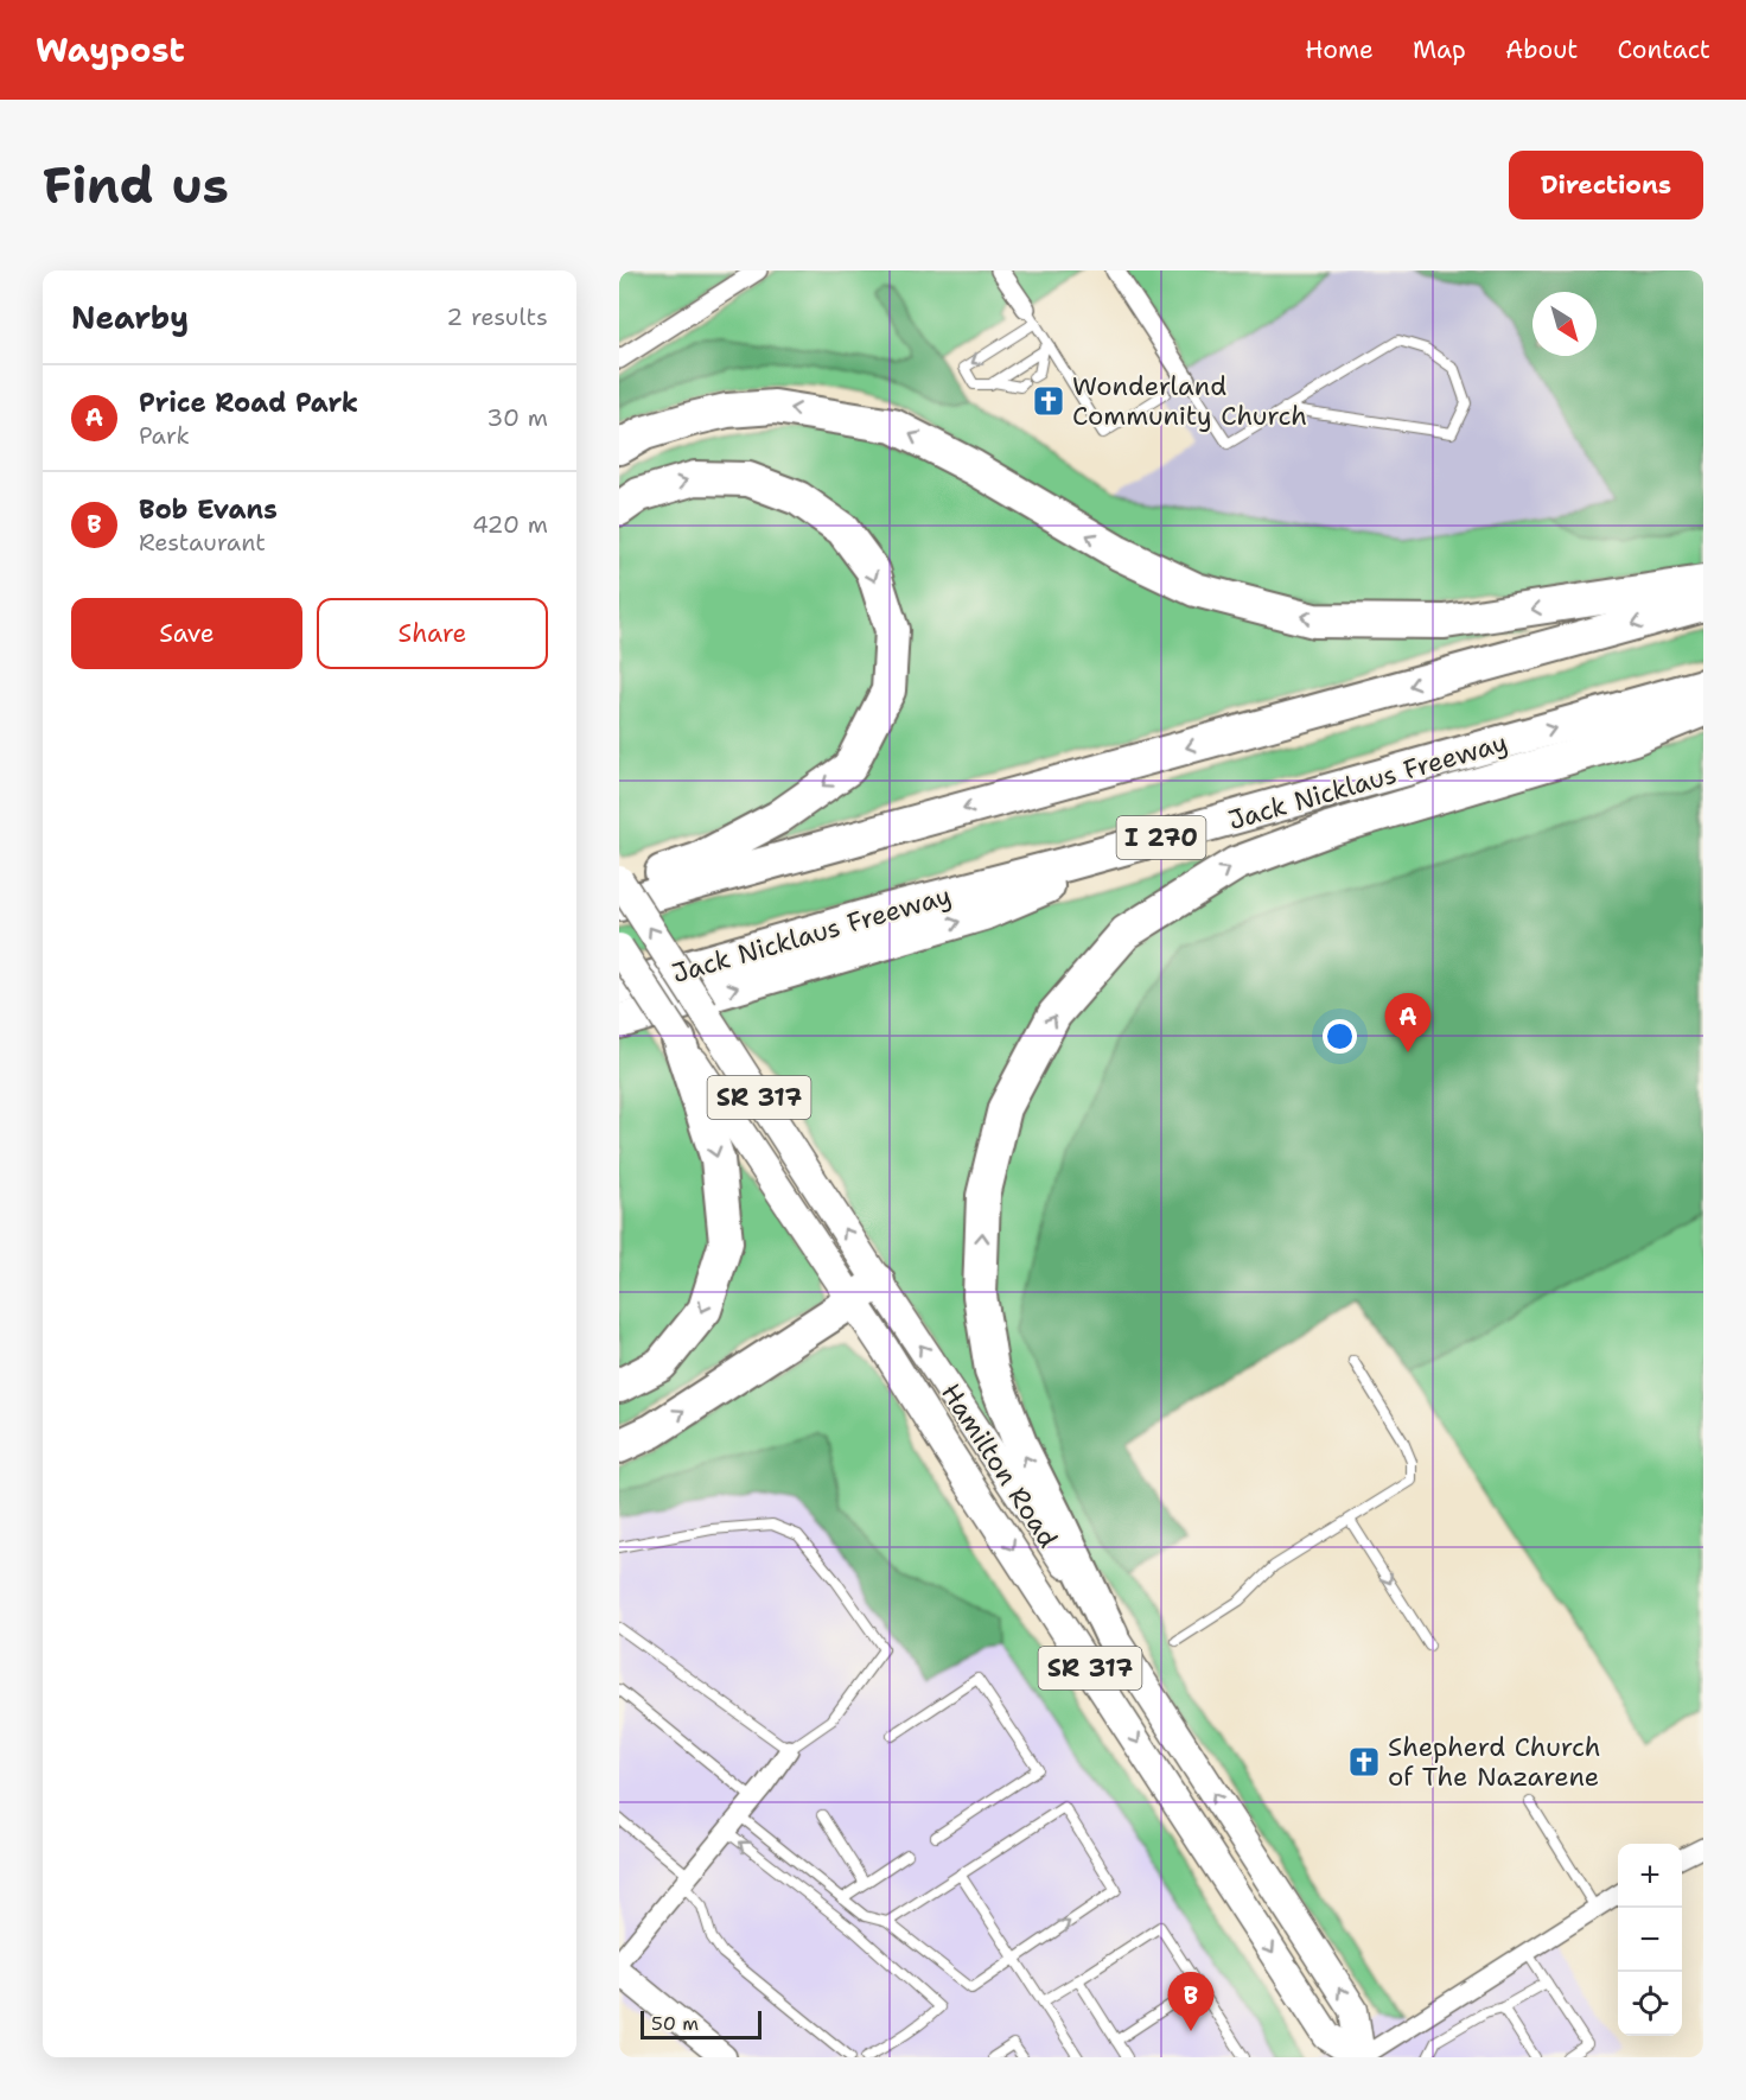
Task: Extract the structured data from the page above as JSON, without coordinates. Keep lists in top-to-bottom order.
{
  "streets": {
    "highway": ["Jack Nicklaus Freeway", "I 270"],
    "main road": ["SR 317", "Hamilton Road"]
  },
  "places": {
    "church": ["Wonderland Community Church", "Shepherd Church of The Nazarene"]
  },
  "scale_bar": "50 m",
  "north": "bottom right",
  "page": {
    "header": "Waypost",
    "nav": [
      "Home",
      "Map",
      "About",
      "Contact"
    ],
    "buttons": [
      "Directions",
      ["Save", "Share"]
    ],
    "title": "Find us",
    "heading": ["Nearby", "2 results"],
    "list": [
      {
        "mark": "A",
        "name": "Price Road Park",
        "note": "Park",
        "value": "30 m"
      },
      {
        "mark": "B",
        "name": "Bob Evans",
        "note": "Restaurant",
        "value": "420 m"
      }
    ],
    "pins": ["A", "B"],
    "map_buttons": ["+", "−"],
    "scale": "50 m"
  }
}
